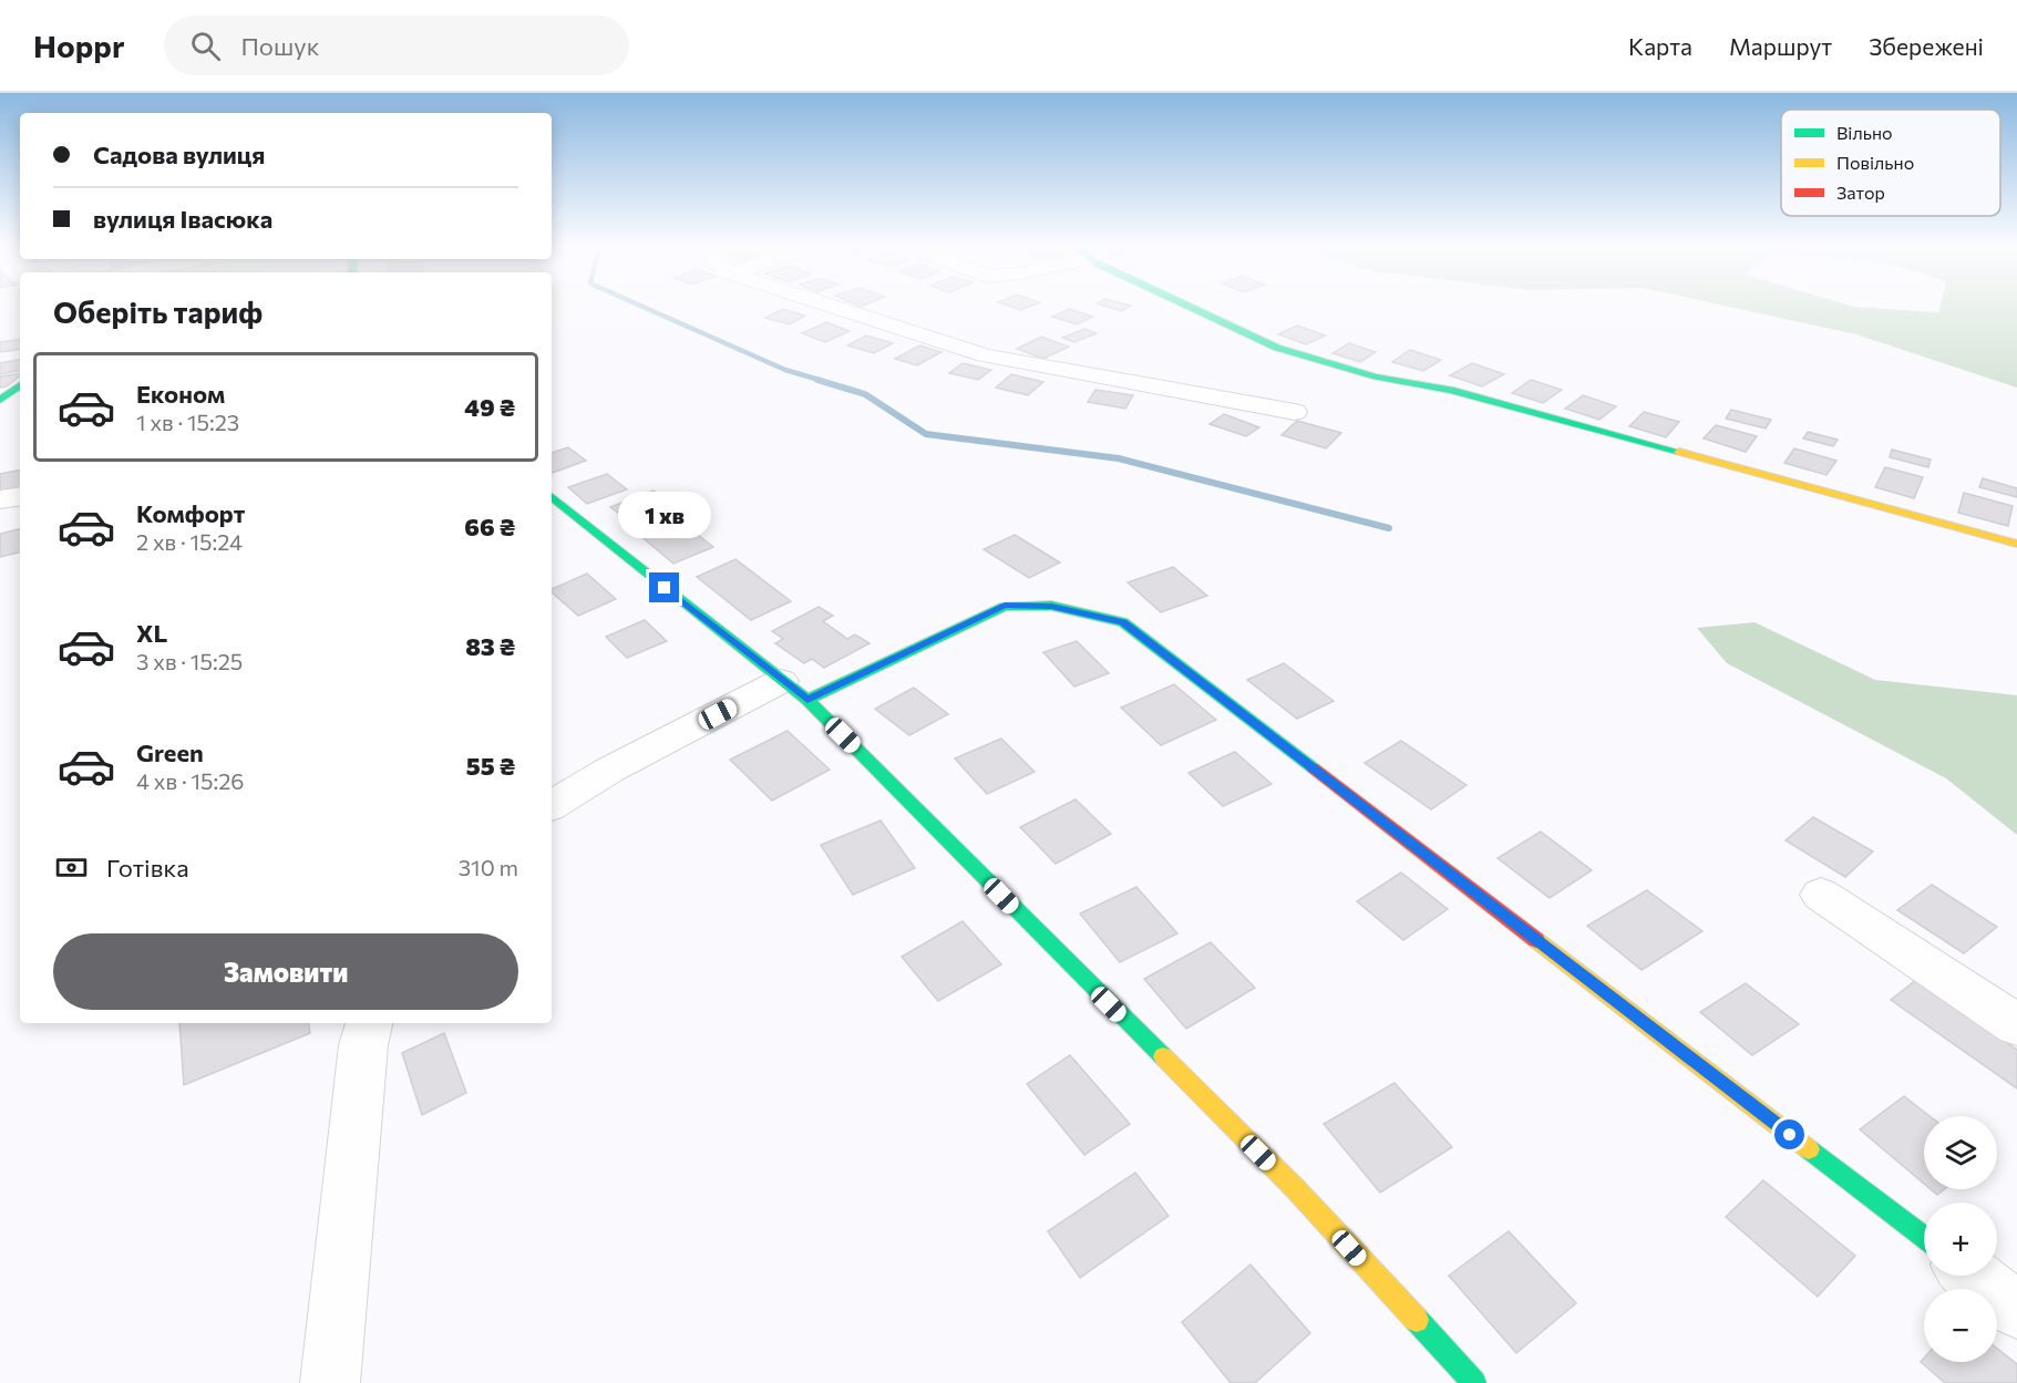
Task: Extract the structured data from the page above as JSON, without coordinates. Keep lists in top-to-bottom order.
{
  "legend": ["Вільно", "Повільно", "Затор"],
  "page": {
    "header": "Hoppr",
    "search": "Пошук",
    "nav": ["Карта", "Маршрут", "Збережені"],
    "banner": ["Садова вулиця", "вулиця Івасюка"],
    "heading": "Оберіть тариф",
    "list": [
      {
        "name": "Економ",
        "note": "1 хв · 15:23",
        "value": "49 ₴"
      },
      {
        "name": "Комфорт",
        "note": "2 хв · 15:24",
        "value": "66 ₴"
      },
      {
        "name": "XL",
        "note": "3 хв · 15:25",
        "value": "83 ₴"
      },
      {
        "name": "Green",
        "note": "4 хв · 15:26",
        "value": "55 ₴"
      }
    ],
    "bubble": "1 хв",
    "pay": ["Готівка", "310 m"],
    "buttons": "Замовити",
    "map_buttons": ["+", "−"]
  }
}
